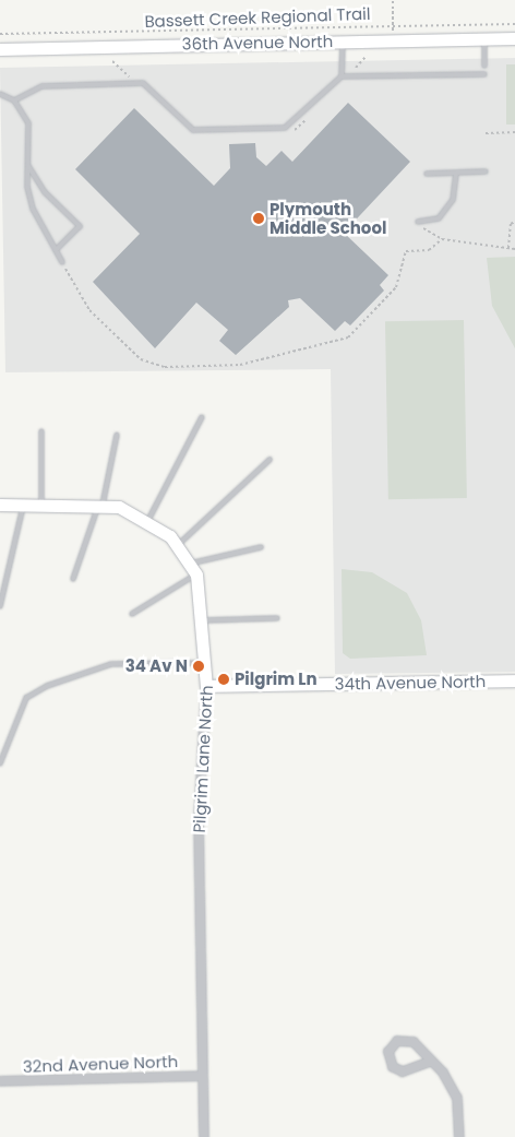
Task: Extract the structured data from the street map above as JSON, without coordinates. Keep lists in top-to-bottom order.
{
  "streets": {
    "street": [
      "36th Avenue North",
      "34th Avenue North",
      "Pilgrim Lane North",
      "32nd Avenue North"
    ],
    "path": ["Bassett Creek Regional Trail"]
  },
  "crossings": [
    ["34th Avenue North", "Pilgrim Lane North"],
    ["Pilgrim Lane North", "32nd Avenue North"]
  ],
  "places": ["Plymouth Middle School", "34 Av N", "Pilgrim Ln"]
}
